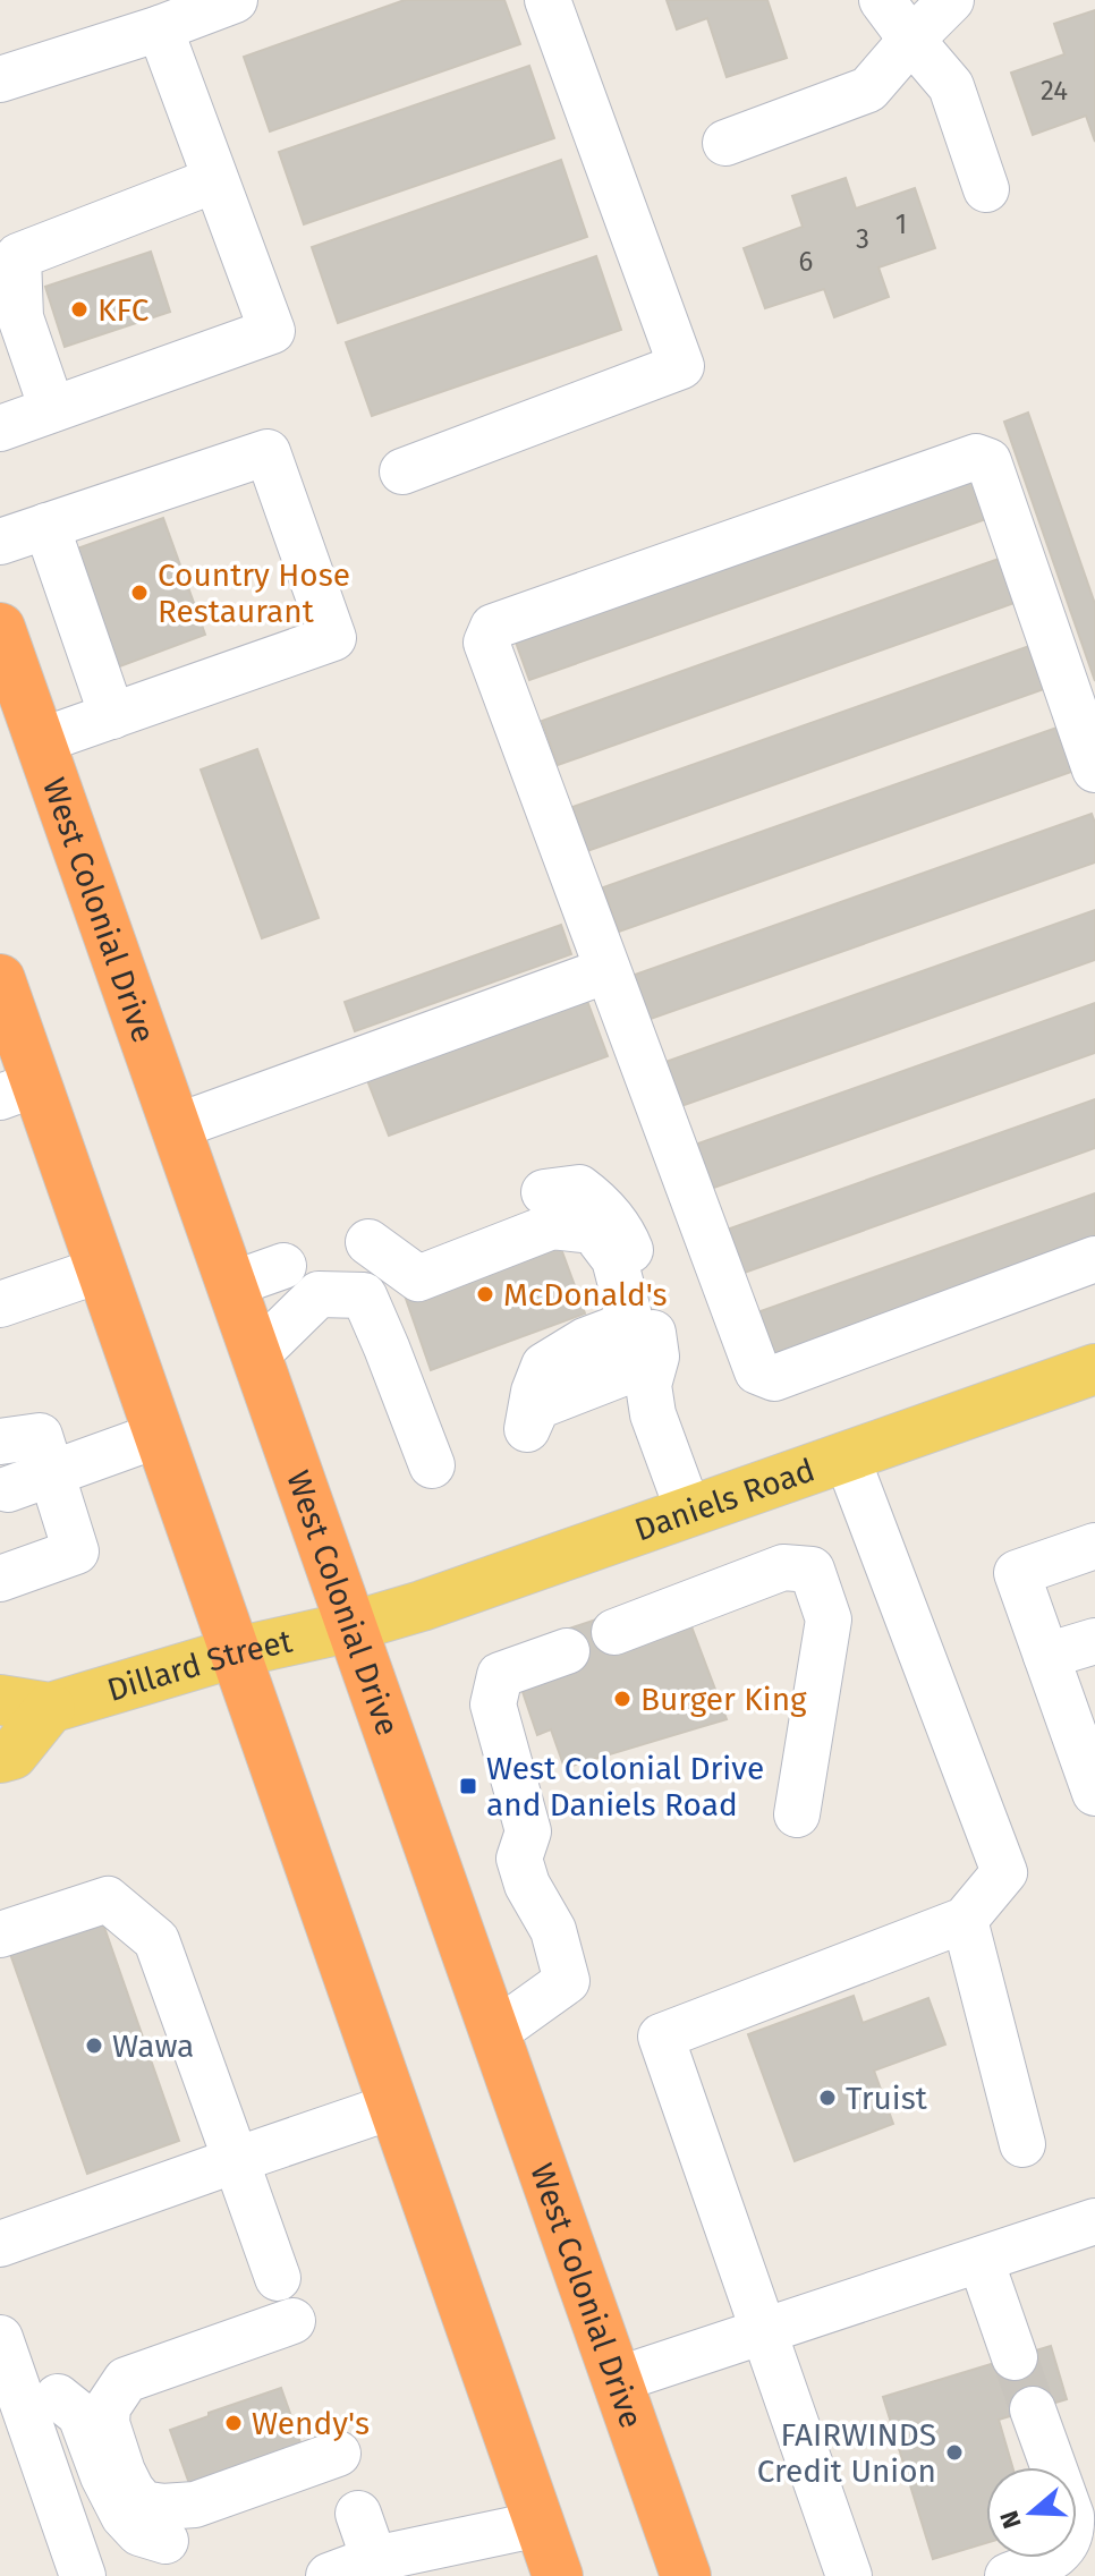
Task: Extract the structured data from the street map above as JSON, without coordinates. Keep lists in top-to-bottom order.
{
  "streets": {
    "highway": ["West Colonial Drive"],
    "main road": ["Daniels Road", "Dillard Street"]
  },
  "crossings": [
    ["West Colonial Drive", "Daniels Road"],
    ["West Colonial Drive", "Dillard Street"],
    ["Daniels Road", "Dillard Street"]
  ],
  "places": {
    "other": [
      "KFC",
      "Country Hose Restaurant",
      "McDonald's",
      "Burger King",
      "Wawa",
      "Truist",
      "Wendy's",
      "FAIRWINDS Credit Union"
    ],
    "transit": ["West Colonial Drive and Daniels Road"]
  },
  "house_numbers": [
    "24",
    "1",
    "3",
    "6"
  ],
  "north": "left"
}
